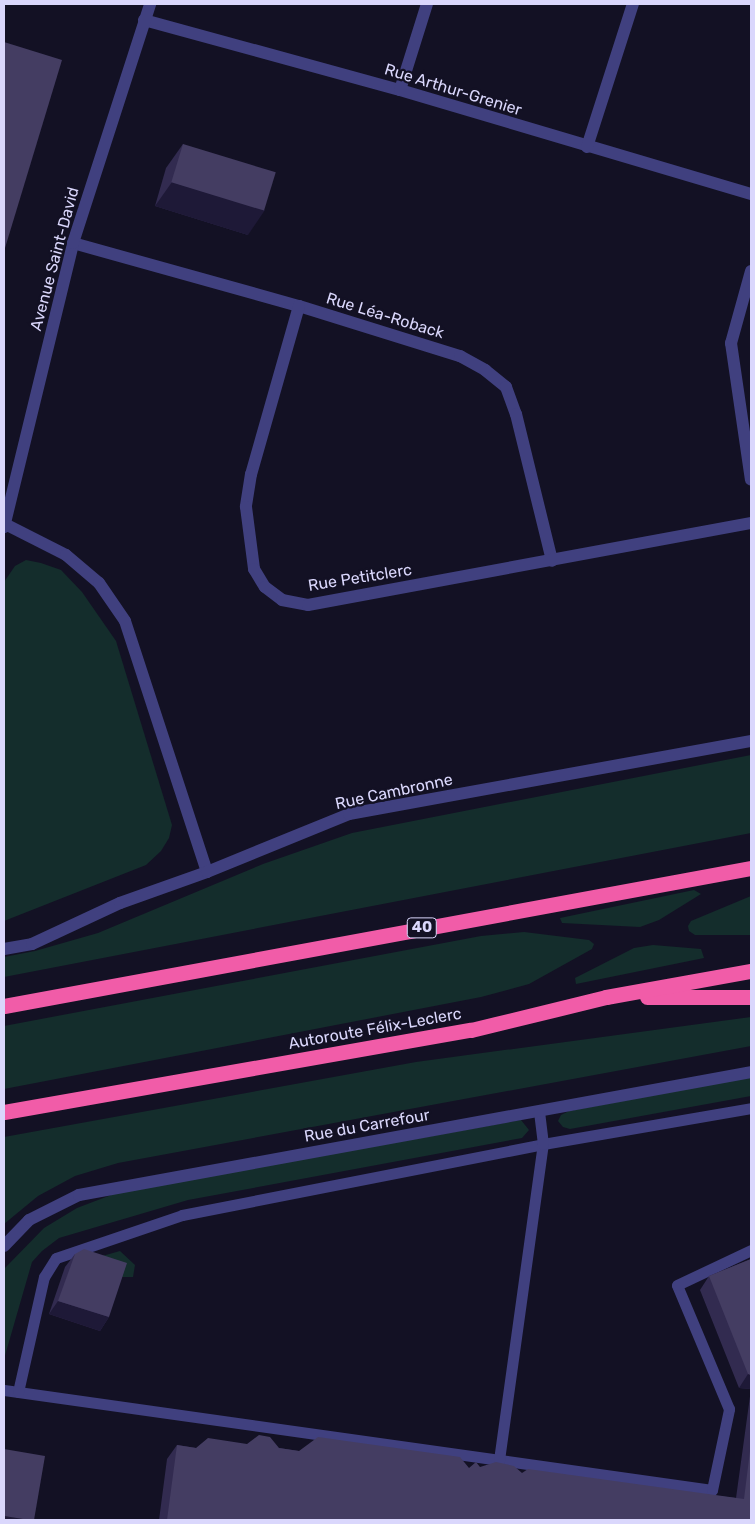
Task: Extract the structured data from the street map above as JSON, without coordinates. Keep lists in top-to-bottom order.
{
  "streets": {
    "highway": ["40", "Autoroute Félix-Leclerc"],
    "street": [
      "Rue Arthur-Grenier",
      "Avenue Saint-David",
      "Rue Léa-Roback",
      "Rue Petitclerc",
      "Rue Cambronne",
      "Rue du Carrefour"
    ]
  },
  "crossings": [
    ["Rue Arthur-Grenier", "Avenue Saint-David"],
    ["Avenue Saint-David", "Rue Léa-Roback"],
    ["Rue Léa-Roback", "Rue Petitclerc"]
  ]
}
